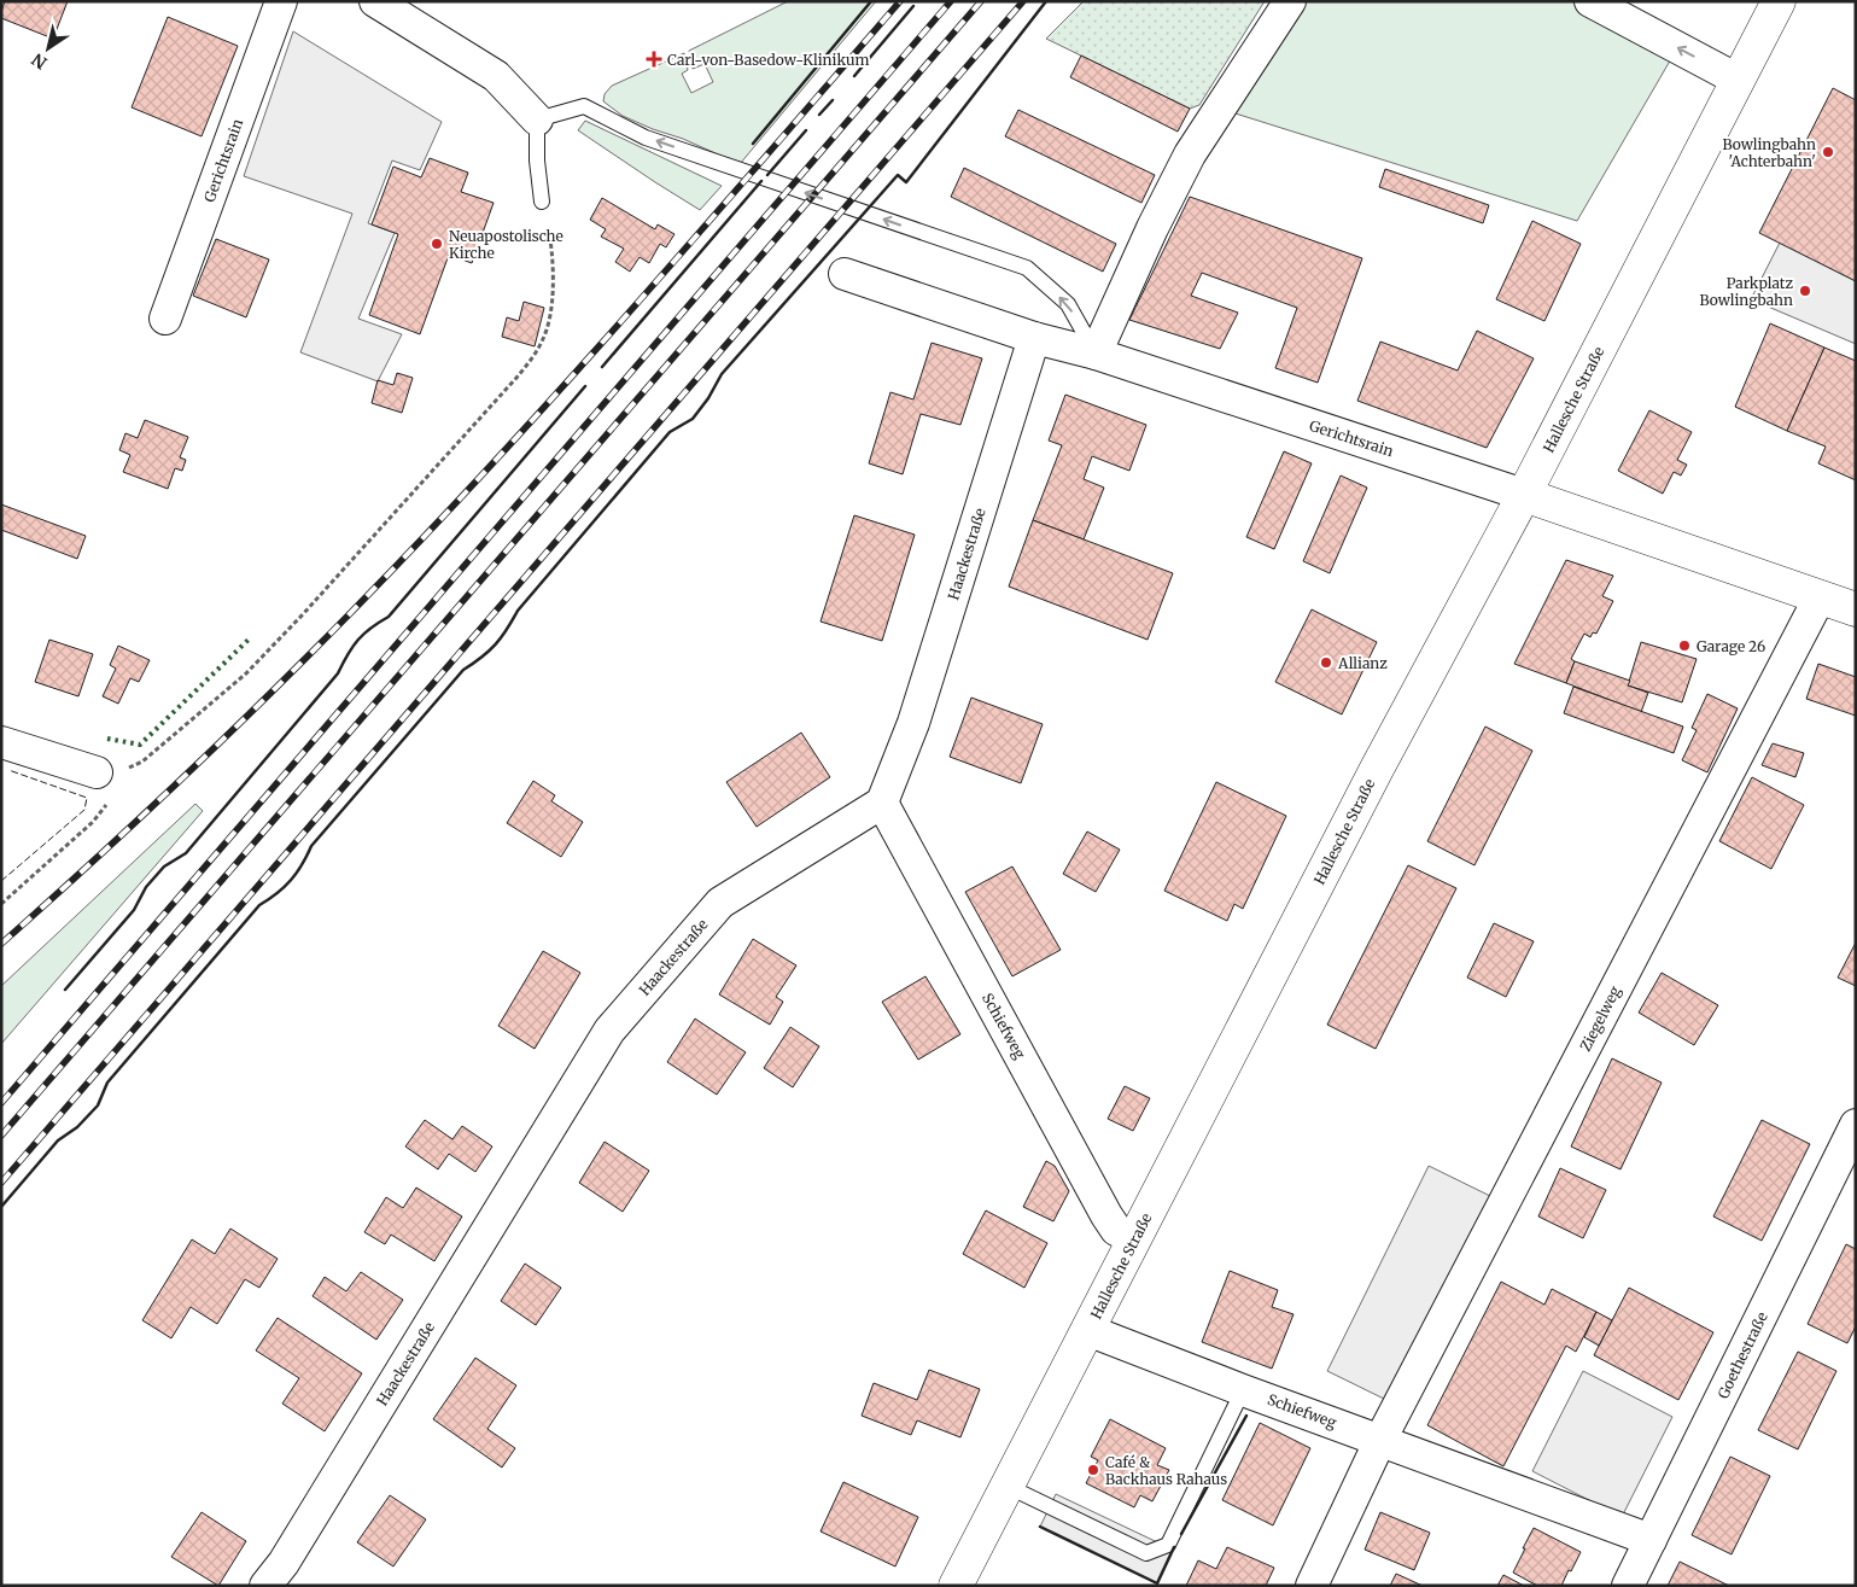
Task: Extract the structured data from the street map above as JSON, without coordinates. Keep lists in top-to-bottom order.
{
  "streets": {
    "main road": ["Gerichtsrain", "Hallesche Straße"],
    "street": [
      "Haackestraße",
      "Ziegelweg",
      "Schiefweg",
      "Goethestraße"
    ]
  },
  "crossings": [
    ["Gerichtsrain", "Hallesche Straße"],
    ["Gerichtsrain", "Haackestraße"],
    ["Gerichtsrain", "Ziegelweg"],
    ["Hallesche Straße", "Schiefweg"],
    ["Haackestraße", "Schiefweg"],
    ["Ziegelweg", "Schiefweg"],
    ["Schiefweg", "Goethestraße"]
  ],
  "places": {
    "health": ["Carl-von-Basedow-Klinikum"],
    "other": [
      "Bowlingbahn 'Achterbahn'",
      "Neuapostolische Kirche",
      "Parkplatz Bowlingbahn",
      "Garage 26",
      "Allianz",
      "Café & Backhaus Rahaus"
    ]
  },
  "north": "bottom left"
}
